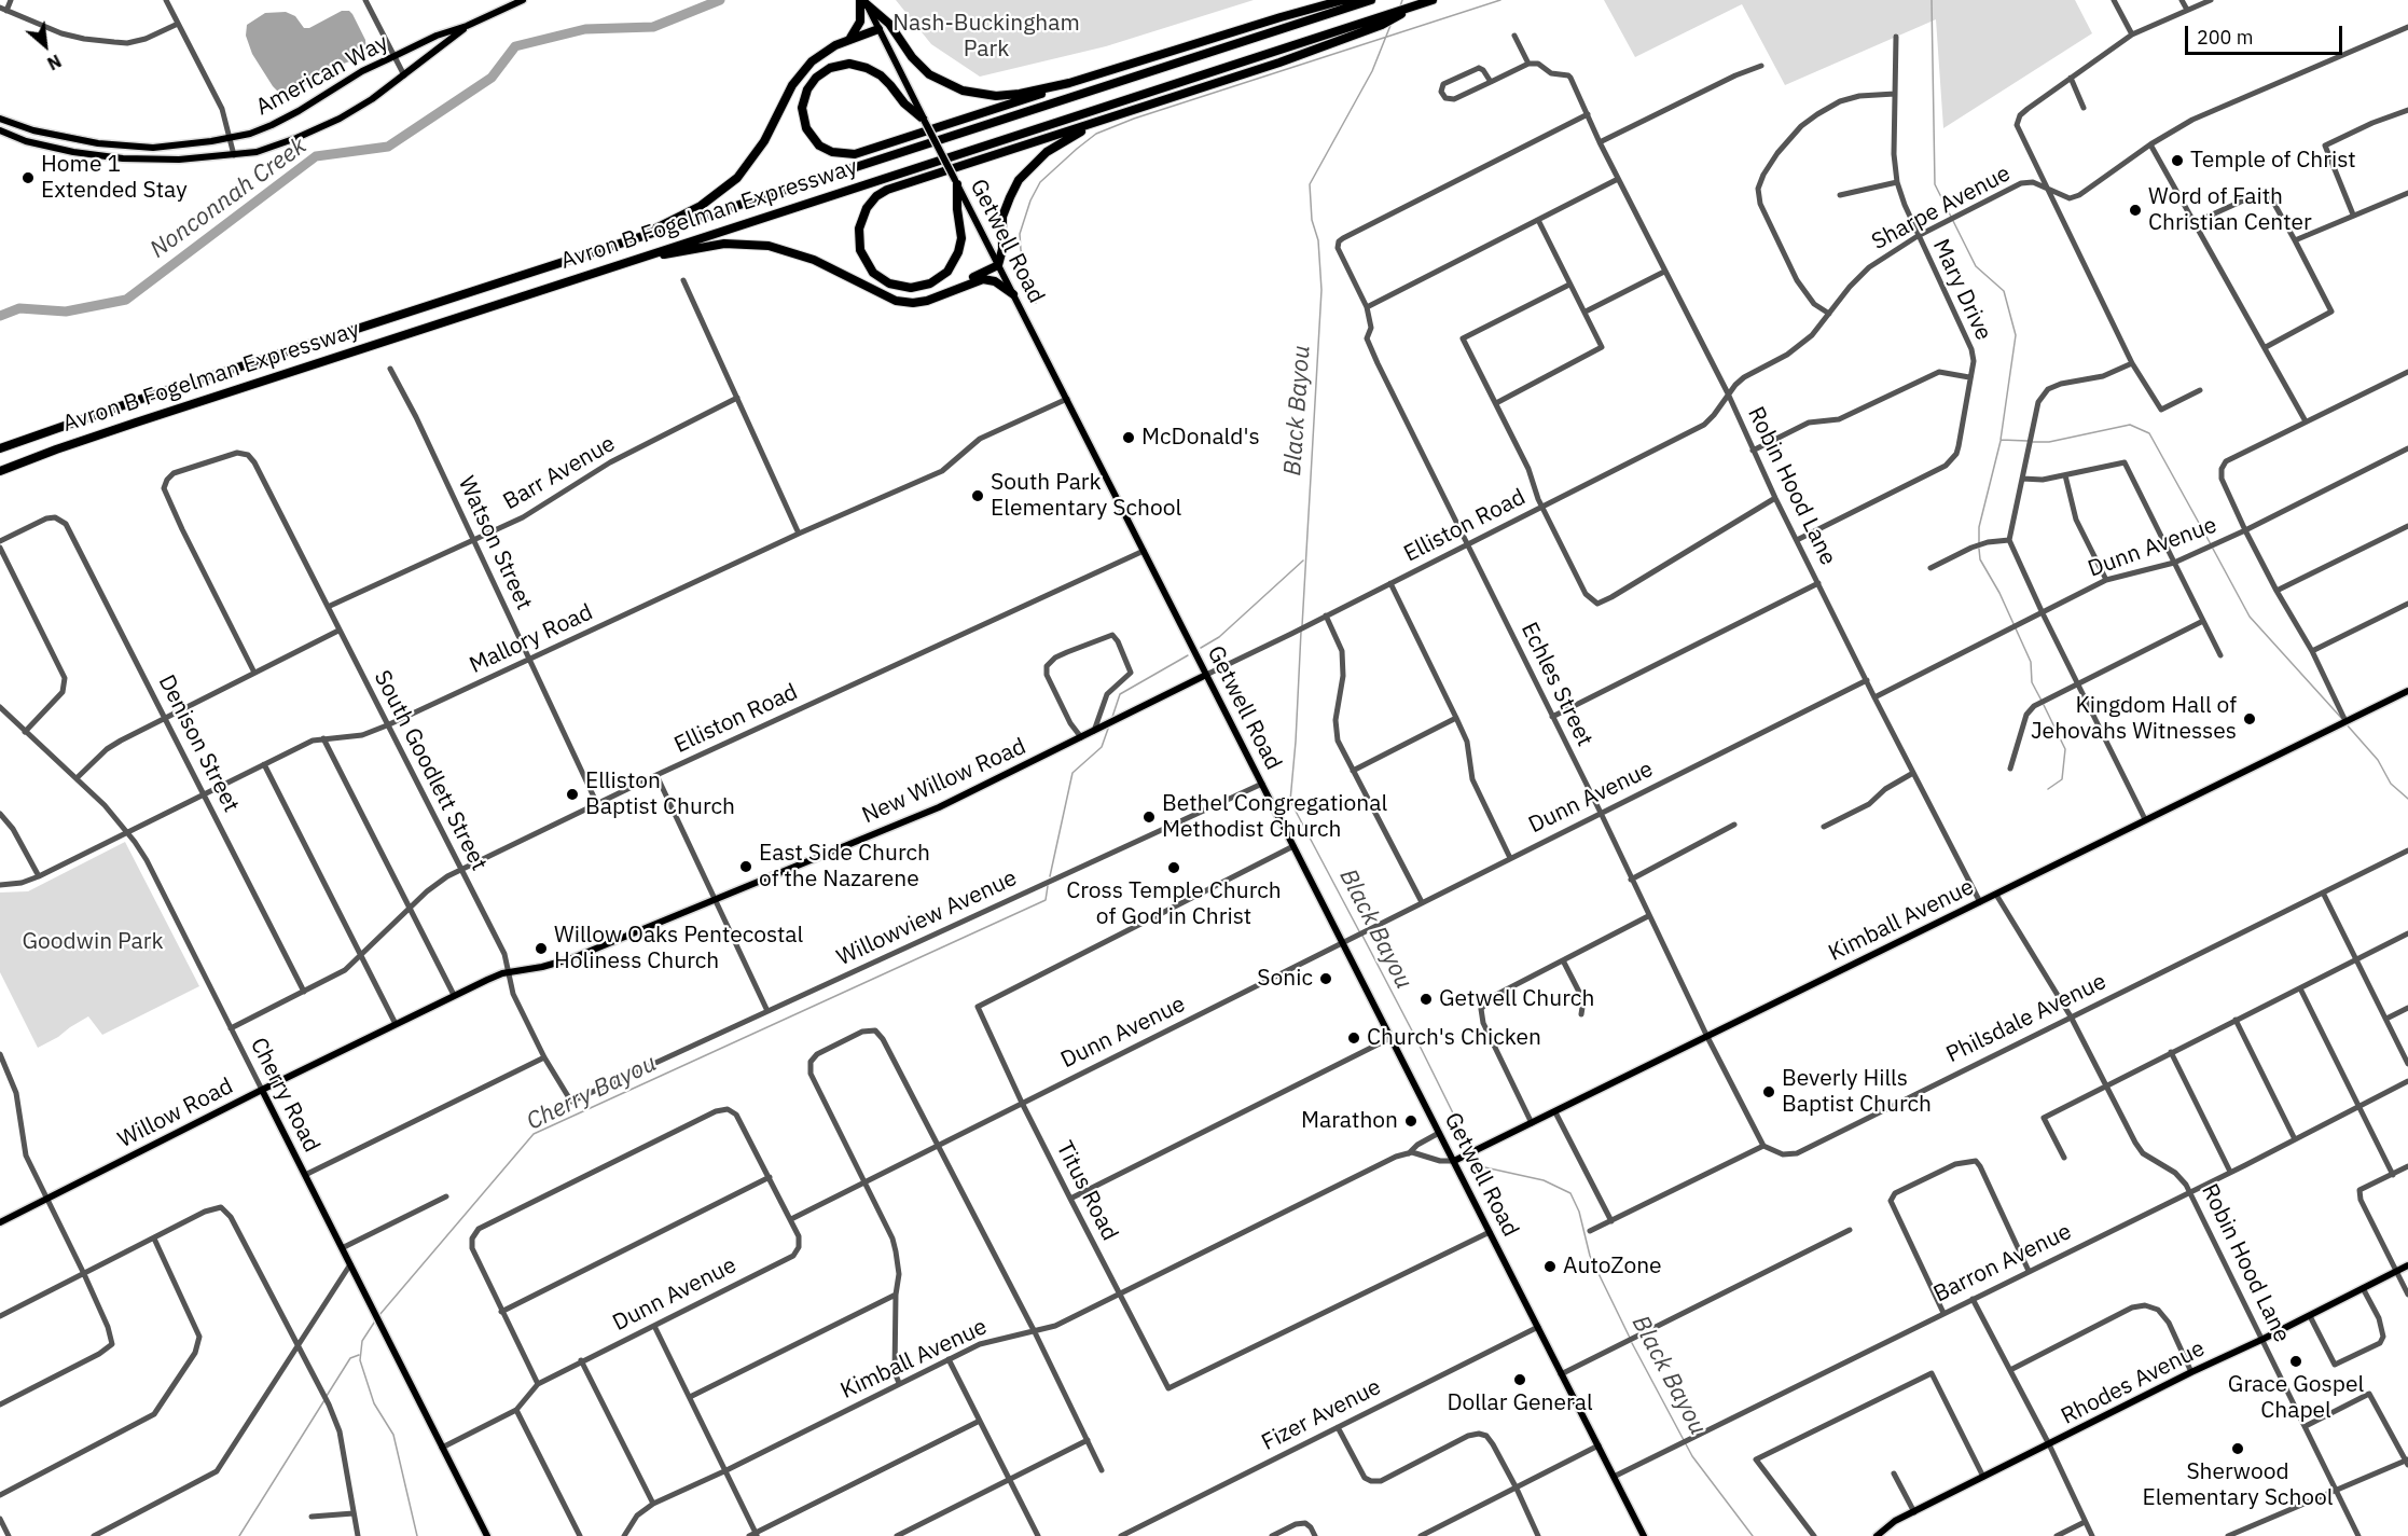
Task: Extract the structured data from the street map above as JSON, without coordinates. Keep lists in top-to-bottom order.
{
  "streets": {
    "highway": ["Avron B Fogelman Expressway"],
    "main road": [
      "American Way",
      "Getwell Road",
      "New Willow Road",
      "Kimball Avenue",
      "Cherry Road",
      "Willow Road",
      "Rhodes Avenue"
    ],
    "street": [
      "Sharpe Avenue",
      "Mary Drive",
      "Barr Avenue",
      "Robin Hood Lane",
      "Elliston Road",
      "Watson Street",
      "Dunn Avenue",
      "Mallory Road",
      "Echles Street",
      "Denison Street",
      "South Goodlett Street",
      "Willowview Avenue",
      "Philsdale Avenue",
      "Titus Road",
      "Barron Avenue",
      "Fizer Avenue"
    ]
  },
  "crossings": [
    ["Sharpe Avenue", "Mary Drive"],
    ["Sharpe Avenue", "Robin Hood Lane"],
    ["Sharpe Avenue", "Elliston Road"],
    ["Getwell Road", "Elliston Road"],
    ["Getwell Road", "Dunn Avenue"],
    ["Getwell Road", "Mallory Road"],
    ["Getwell Road", "New Willow Road"],
    ["Getwell Road", "Willowview Avenue"],
    ["Getwell Road", "Kimball Avenue"],
    ["Getwell Road", "Titus Road"],
    ["Getwell Road", "Barron Avenue"],
    ["Getwell Road", "Fizer Avenue"],
    ["Mary Drive", "Robin Hood Lane"],
    ["Barr Avenue", "Watson Street"],
    ["Barr Avenue", "South Goodlett Street"],
    ["Robin Hood Lane", "Elliston Road"],
    ["Robin Hood Lane", "Dunn Avenue"],
    ["Robin Hood Lane", "Echles Street"],
    ["Robin Hood Lane", "Kimball Avenue"],
    ["Robin Hood Lane", "Philsdale Avenue"],
    ["Robin Hood Lane", "Barron Avenue"],
    ["Robin Hood Lane", "Rhodes Avenue"],
    ["Elliston Road", "Watson Street"],
    ["Elliston Road", "Echles Street"],
    ["Elliston Road", "Denison Street"],
    ["Elliston Road", "South Goodlett Street"],
    ["Elliston Road", "New Willow Road"],
    ["Elliston Road", "Cherry Road"],
    ["Watson Street", "Mallory Road"],
    ["Dunn Avenue", "Echles Street"],
    ["Dunn Avenue", "Cherry Road"],
    ["Dunn Avenue", "Titus Road"],
    ["Mallory Road", "Denison Street"],
    ["Mallory Road", "South Goodlett Street"],
    ["Mallory Road", "Cherry Road"],
    ["Echles Street", "Kimball Avenue"],
    ["Echles Street", "Philsdale Avenue"],
    ["South Goodlett Street", "New Willow Road"],
    ["South Goodlett Street", "Willowview Avenue"],
    ["South Goodlett Street", "Willow Road"],
    ["New Willow Road", "Willow Road"],
    ["Kimball Avenue", "Titus Road"],
    ["Cherry Road", "Willow Road"]
  ],
  "water": ["Nonconnah Creek", "Black Bayou", "Cherry Bayou"],
  "parks": ["Nash-Buckingham Park", "Goodwin Park"],
  "places": [
    "Temple of Christ",
    "Home 1 Extended Stay",
    "Word of Faith Christian Center",
    "McDonald's",
    "South Park Elementary School",
    "Kingdom Hall of Jehovahs Witnesses",
    "Elliston Baptist Church",
    "Bethel Congregational Methodist Church",
    "East Side Church of the Nazarene",
    "Cross Temple Church of God in Christ",
    "Willow Oaks Pentecostal Holiness Church",
    "Sonic",
    "Getwell Church",
    "Church's Chicken",
    "Beverly Hills Baptist Church",
    "Marathon",
    "AutoZone",
    "Grace Gospel Chapel",
    "Dollar General",
    "Sherwood Elementary School"
  ],
  "scale_bar": "200 m",
  "north": "bottom right"
}
